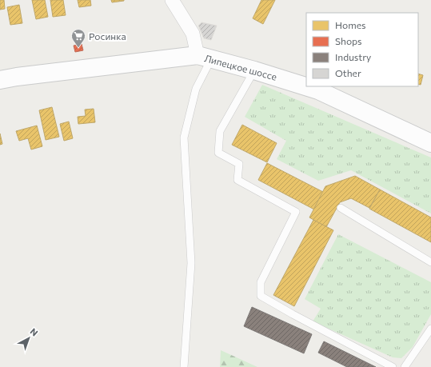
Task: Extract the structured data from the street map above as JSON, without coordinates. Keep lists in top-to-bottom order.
{
  "streets": {
    "main road": ["Липецкое шоссе"]
  },
  "places": {
    "supermarket": ["Росинка"]
  },
  "legend": [
    "Homes",
    "Shops",
    "Industry",
    "Other"
  ],
  "north": "top right"
}
